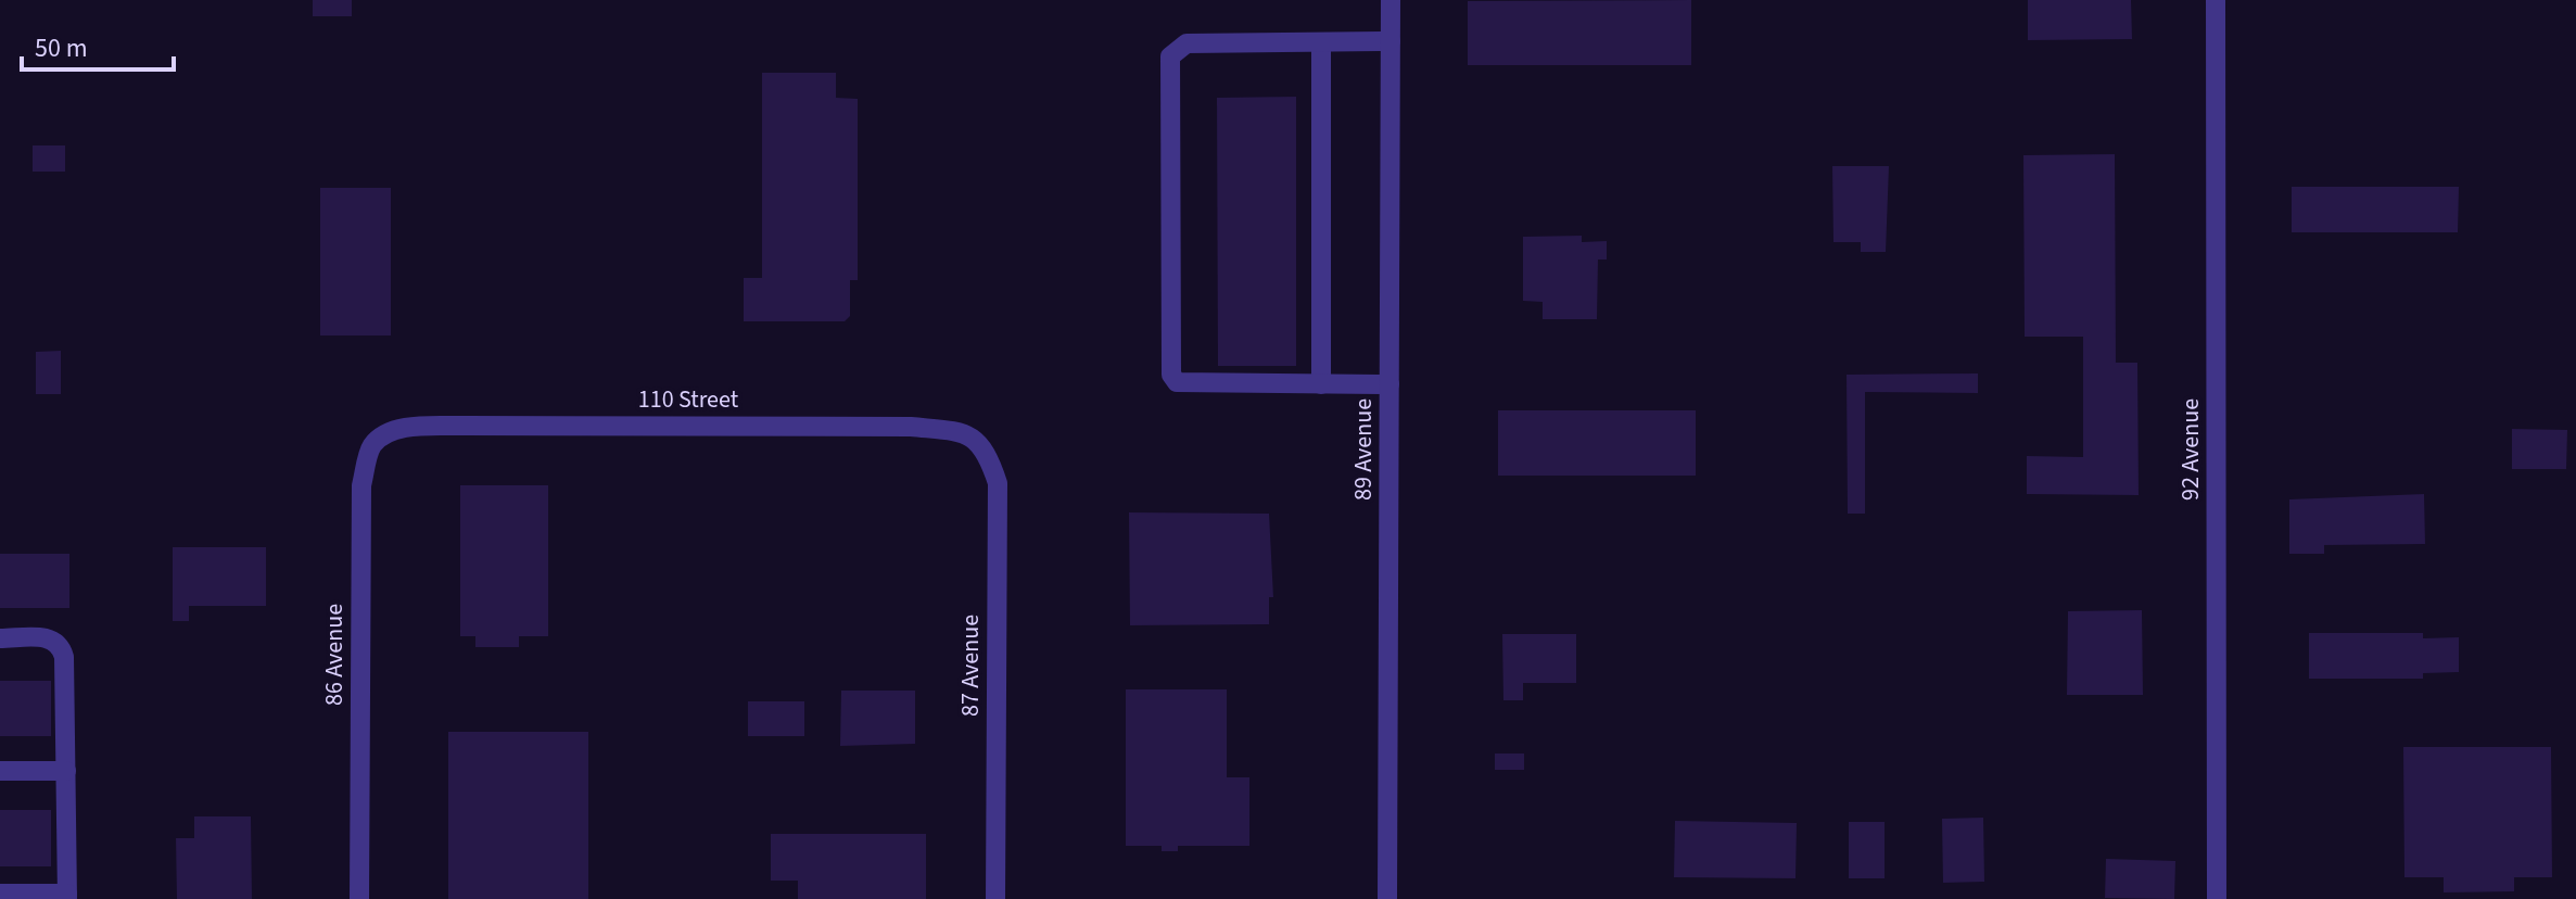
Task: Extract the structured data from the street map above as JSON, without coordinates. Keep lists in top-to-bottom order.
{
  "streets": {
    "street": [
      "110 Street",
      "89 Avenue",
      "92 Avenue",
      "86 Avenue",
      "87 Avenue"
    ]
  },
  "crossings": [
    ["110 Street", "86 Avenue"],
    ["110 Street", "87 Avenue"]
  ],
  "scale_bar": "50 m"
}
